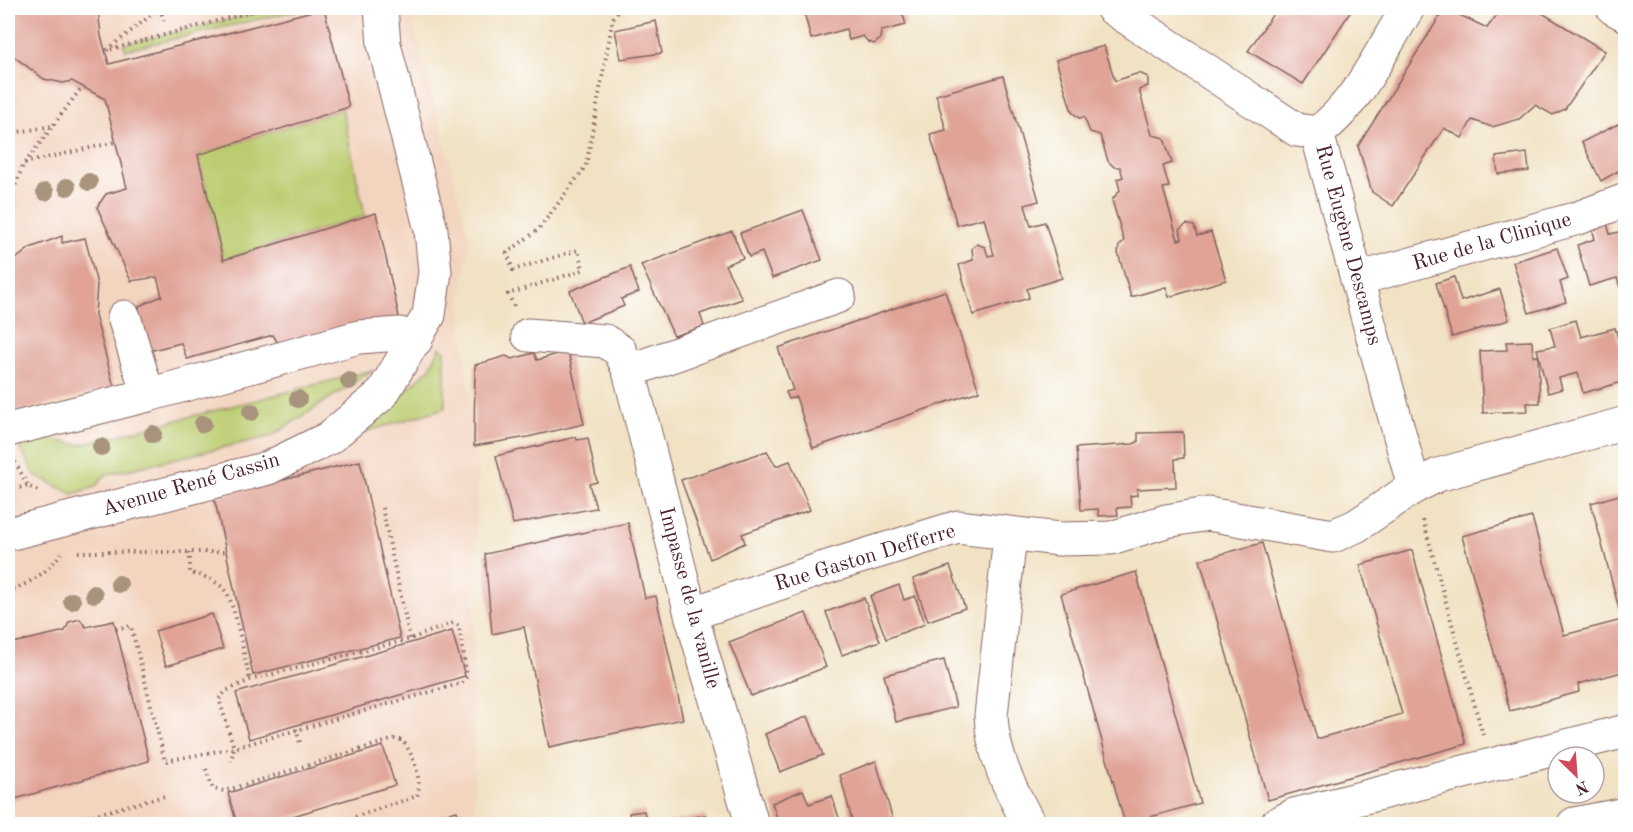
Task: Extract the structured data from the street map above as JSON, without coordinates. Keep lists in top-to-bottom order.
{
  "streets": {
    "street": [
      "Rue de la Clinique",
      "Rue Eugène Descamps",
      "Avenue René Cassin",
      "Rue Gaston Defferre",
      "Impasse de la vanille"
    ]
  },
  "crossings": [
    ["Rue de la Clinique", "Rue Eugène Descamps"],
    ["Rue Eugène Descamps", "Rue Gaston Defferre"],
    ["Rue Gaston Defferre", "Impasse de la vanille"]
  ],
  "north": "bottom right"
}
